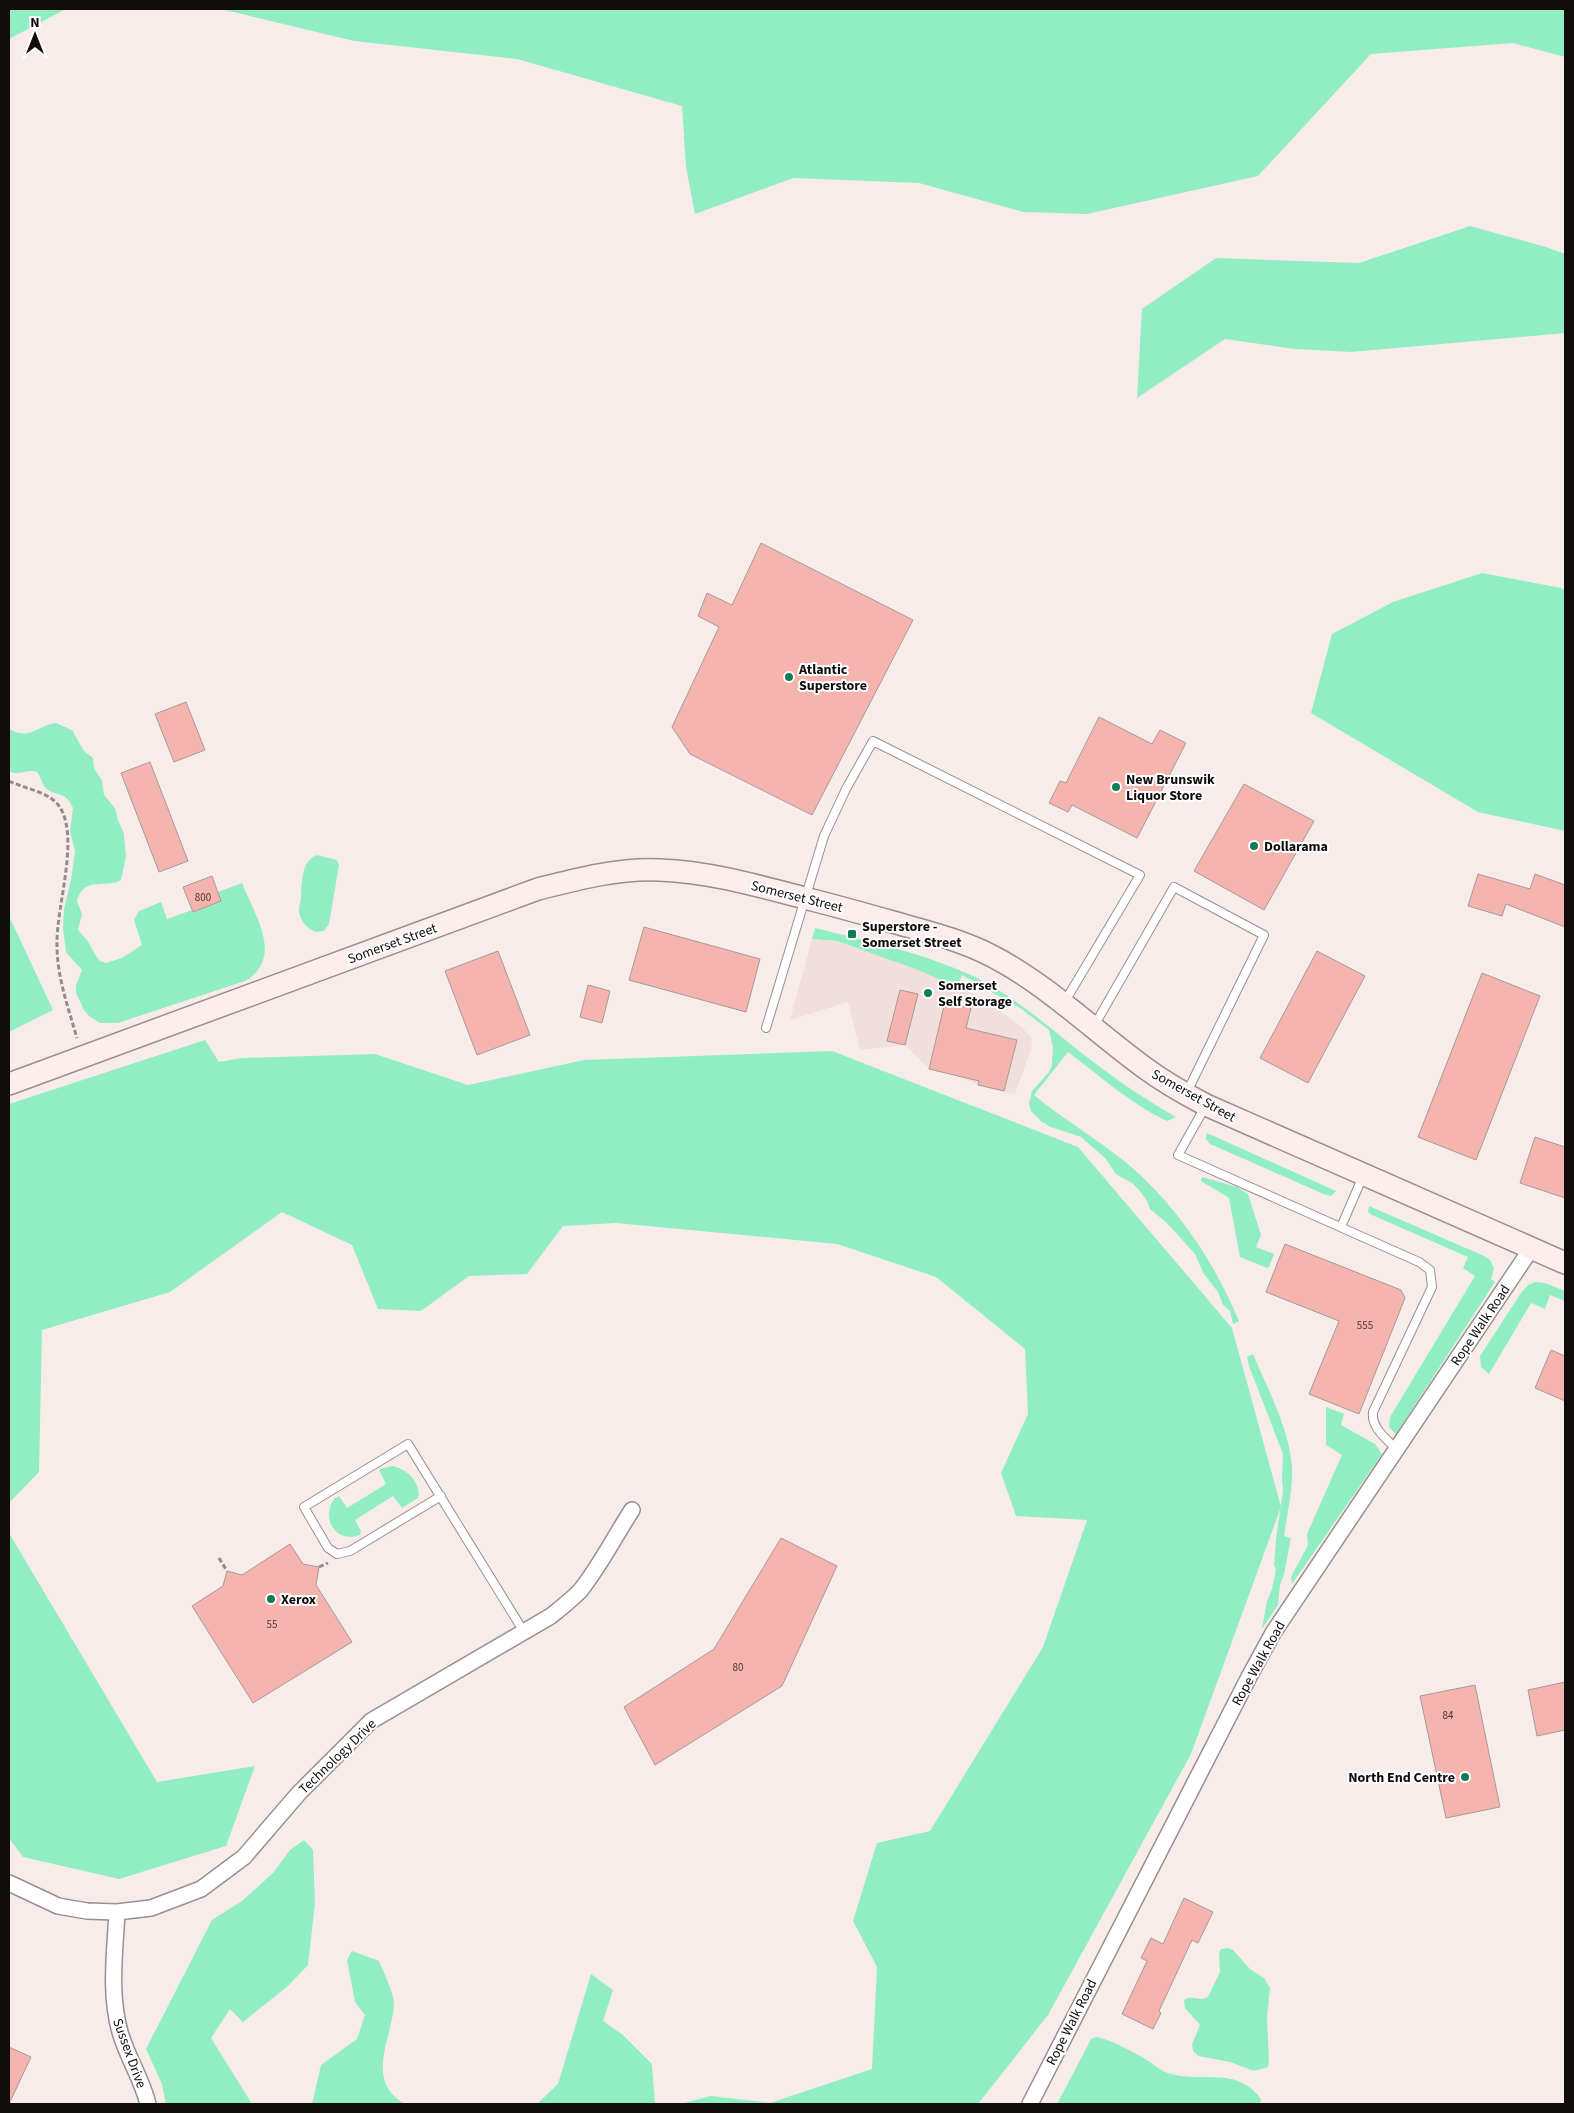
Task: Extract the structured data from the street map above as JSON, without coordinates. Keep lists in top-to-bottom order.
{
  "streets": {
    "main road": ["Somerset Street"],
    "street": ["Rope Walk Road", "Technology Drive", "Sussex Drive"]
  },
  "crossings": [
    ["Somerset Street", "Rope Walk Road"],
    ["Technology Drive", "Sussex Drive"]
  ],
  "places": {
    "other": [
      "Atlantic Superstore",
      "New Brunswik Liquor Store",
      "Dollarama",
      "Somerset Self Storage",
      "Xerox",
      "North End Centre"
    ],
    "transit": ["Superstore - Somerset Street"]
  },
  "house_numbers": [
    "800",
    "555",
    "55",
    "80",
    "84"
  ],
  "north": "top"
}
